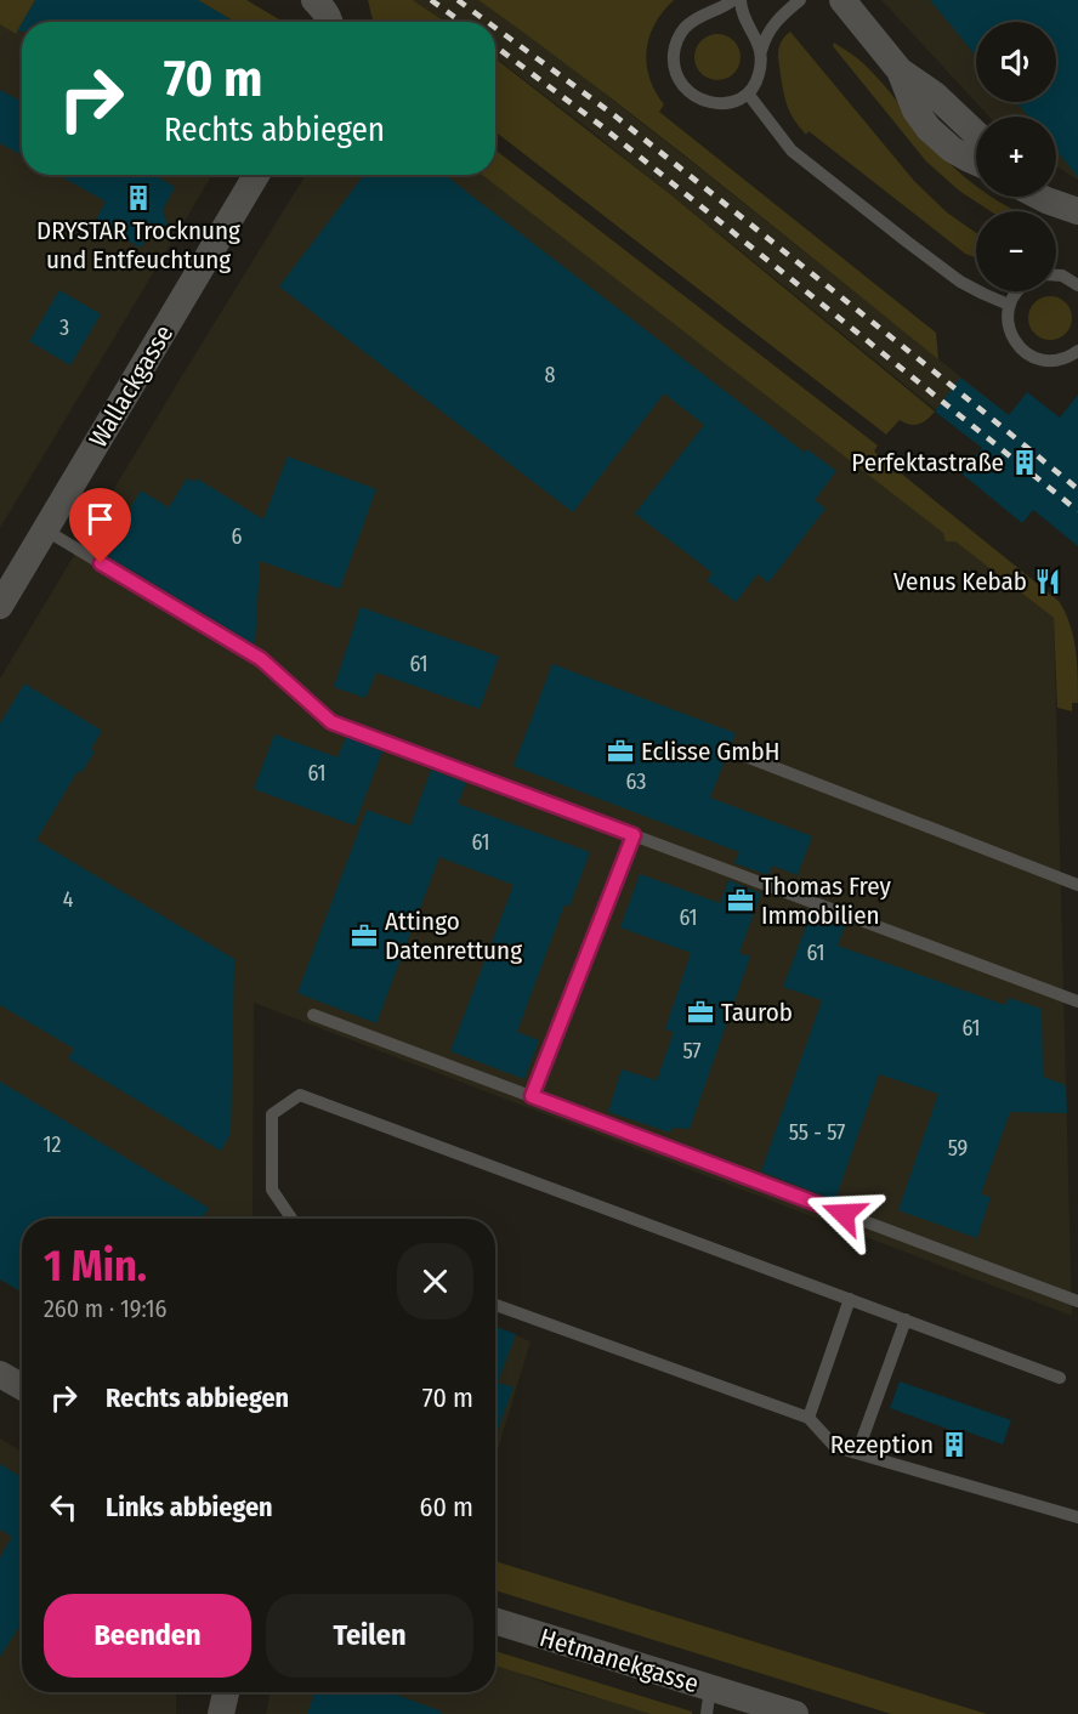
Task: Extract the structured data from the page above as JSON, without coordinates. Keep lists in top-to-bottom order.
{
  "streets": {
    "street": ["Wallackgasse", "Hetmanekgasse"]
  },
  "places": {
    "building": ["DRYSTAR Trocknung und Entfeuchtung", "Perfektastraße", "Rezeption"],
    "restaurant": ["Venus Kebab"],
    "office": [
      "Eclisse GmbH",
      "Thomas Frey Immobilien",
      "Attingo Datenrettung",
      "Taurob"
    ]
  },
  "house_numbers": [
    "3",
    "8",
    "6",
    "61",
    "61",
    "63",
    "61",
    "4",
    "61",
    "61",
    "61",
    "57",
    "55 - 57",
    "12",
    "59"
  ],
  "page": {
    "map_buttons": ["+", "−"],
    "turn": ["70 m", "Rechts abbiegen"],
    "heading": ["1 Min.", "260 m · 19:16"],
    "list": [
      {
        "name": "Rechts abbiegen",
        "value": "70 m"
      },
      {
        "name": "Links abbiegen",
        "value": "60 m"
      }
    ],
    "buttons": ["Beenden", "Teilen"]
  }
}
